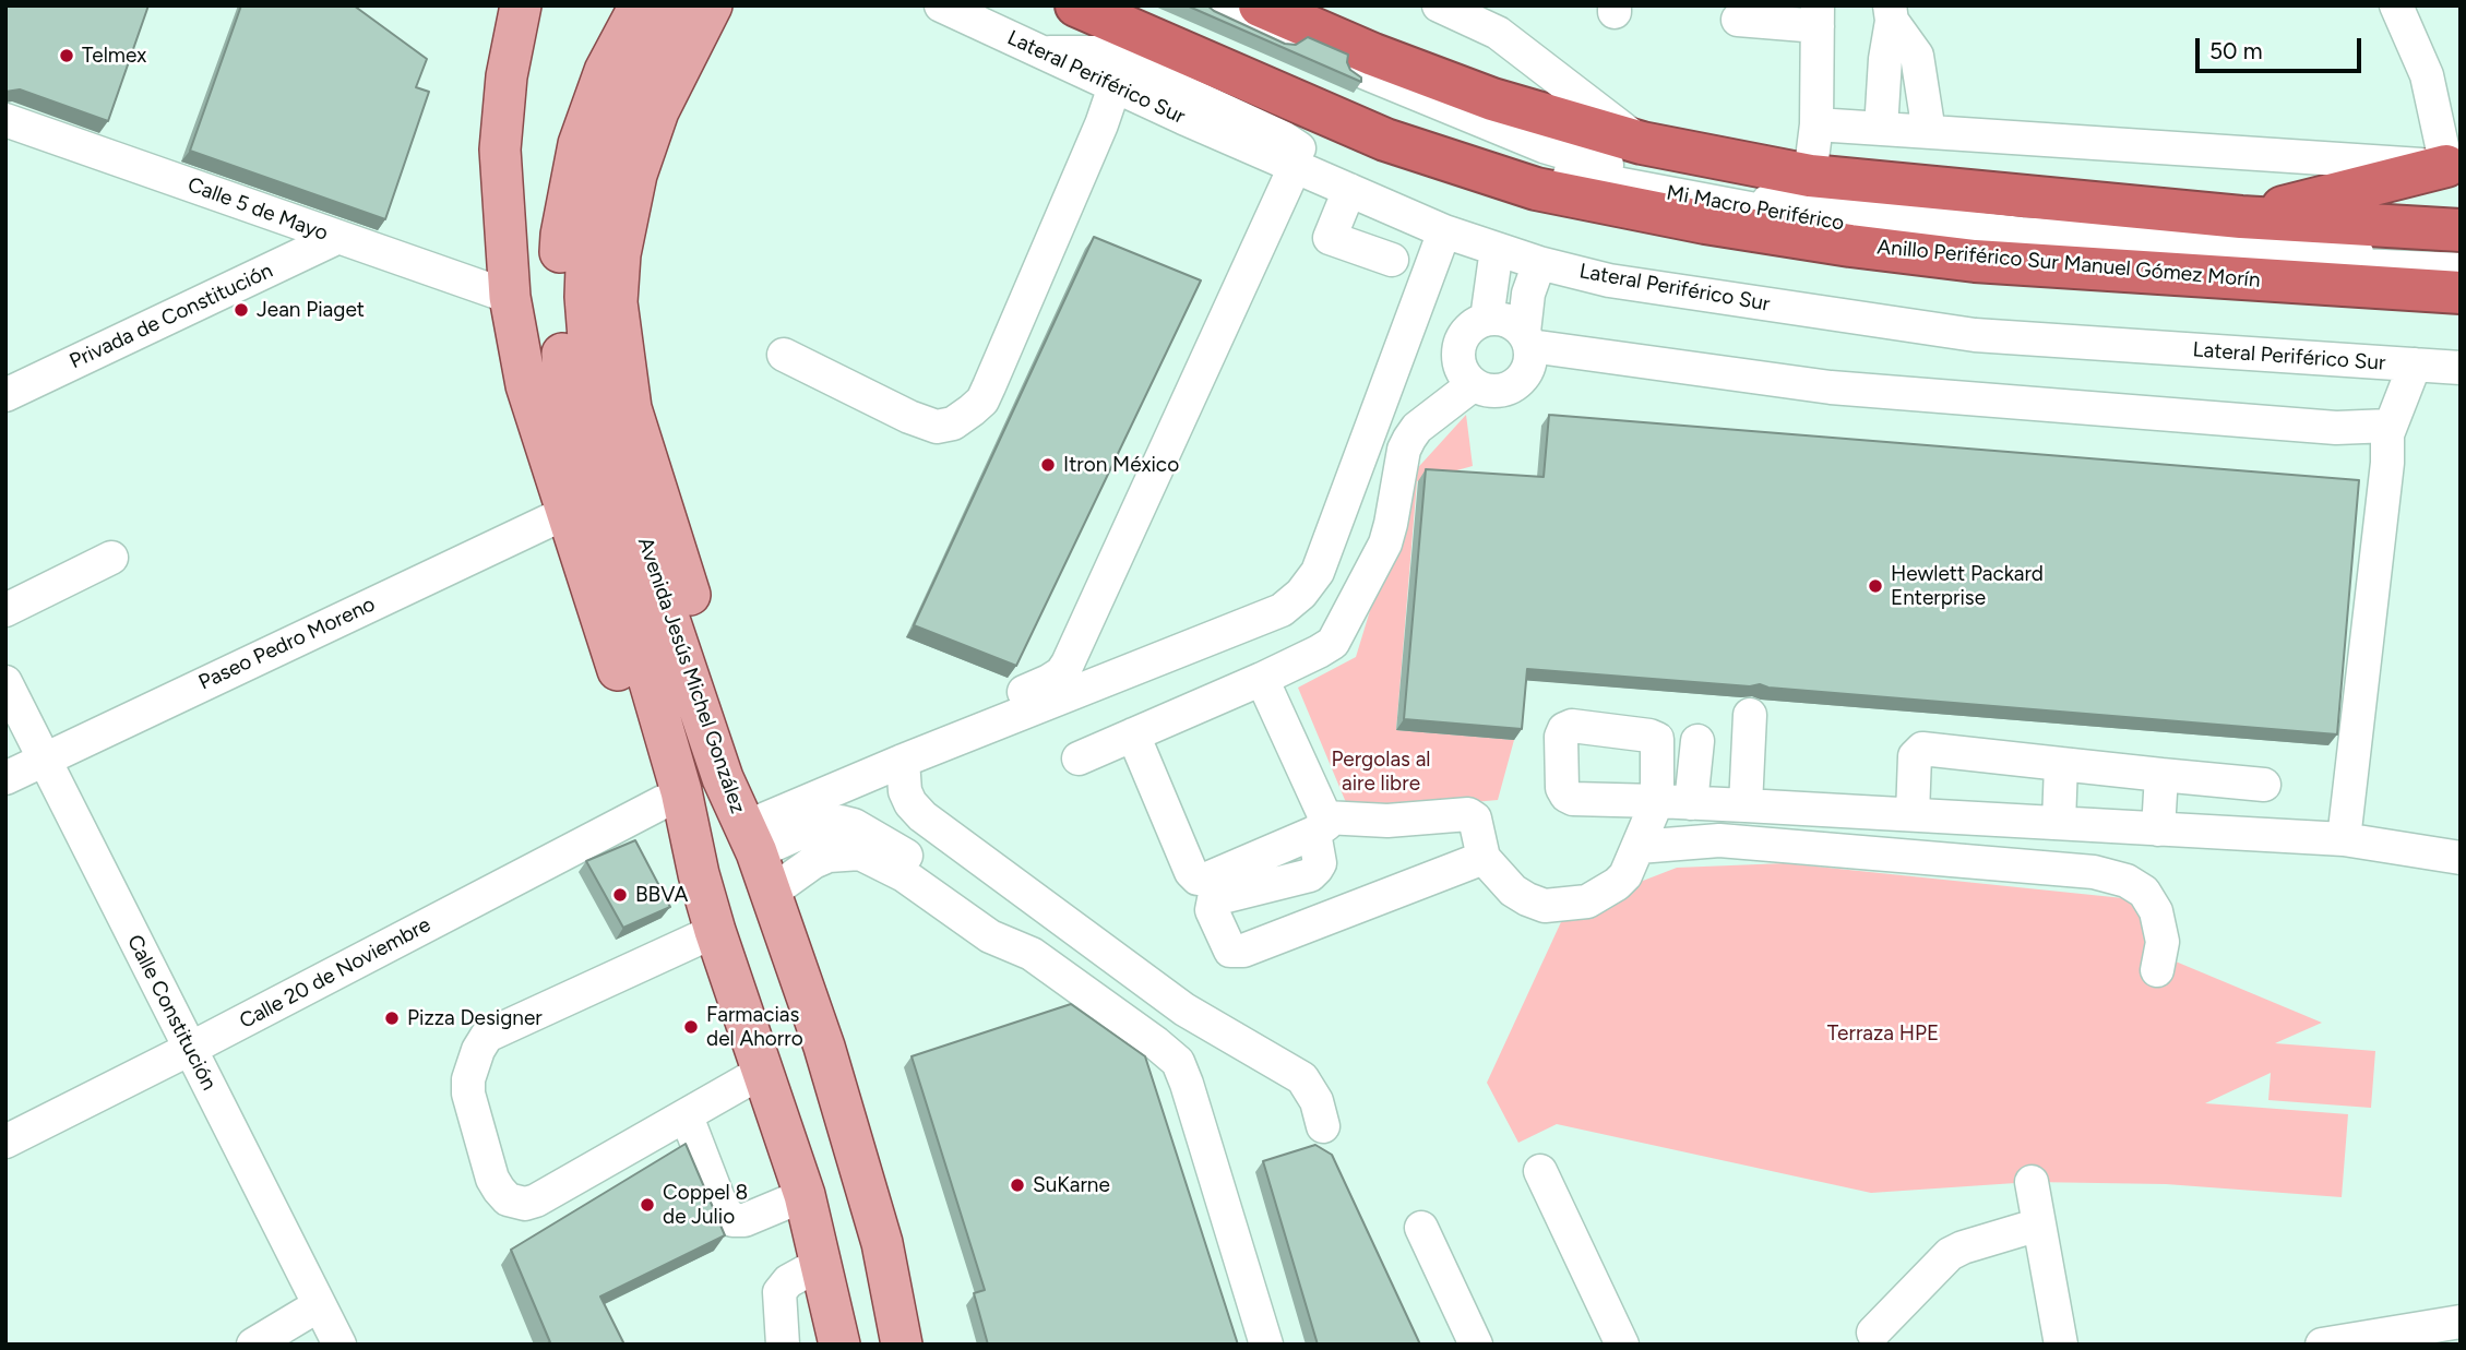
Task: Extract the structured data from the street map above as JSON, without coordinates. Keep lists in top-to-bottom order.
{
  "streets": {
    "highway": ["Anillo Periférico Sur Manuel Gómez Morín"],
    "main road": ["Avenida Jesús Michel González"],
    "street": [
      "Lateral Periférico Sur",
      "Mi Macro Periférico",
      "Calle 5 de Mayo",
      "Privada de Constitución",
      "Paseo Pedro Moreno",
      "Calle 20 de Noviembre",
      "Calle Constitución"
    ]
  },
  "crossings": [
    ["Calle 5 de Mayo", "Privada de Constitución"],
    ["Paseo Pedro Moreno", "Calle Constitución"],
    ["Calle 20 de Noviembre", "Calle Constitución"]
  ],
  "parks": ["Pergolas al aire libre", "Terraza HPE"],
  "places": [
    "Telmex",
    "Jean Piaget",
    "Itron México",
    "Hewlett Packard Enterprise",
    "BBVA",
    "Pizza Designer",
    "Farmacias del Ahorro",
    "SuKarne",
    "Coppel 8 de Julio"
  ],
  "scale_bar": "50 m"
}
